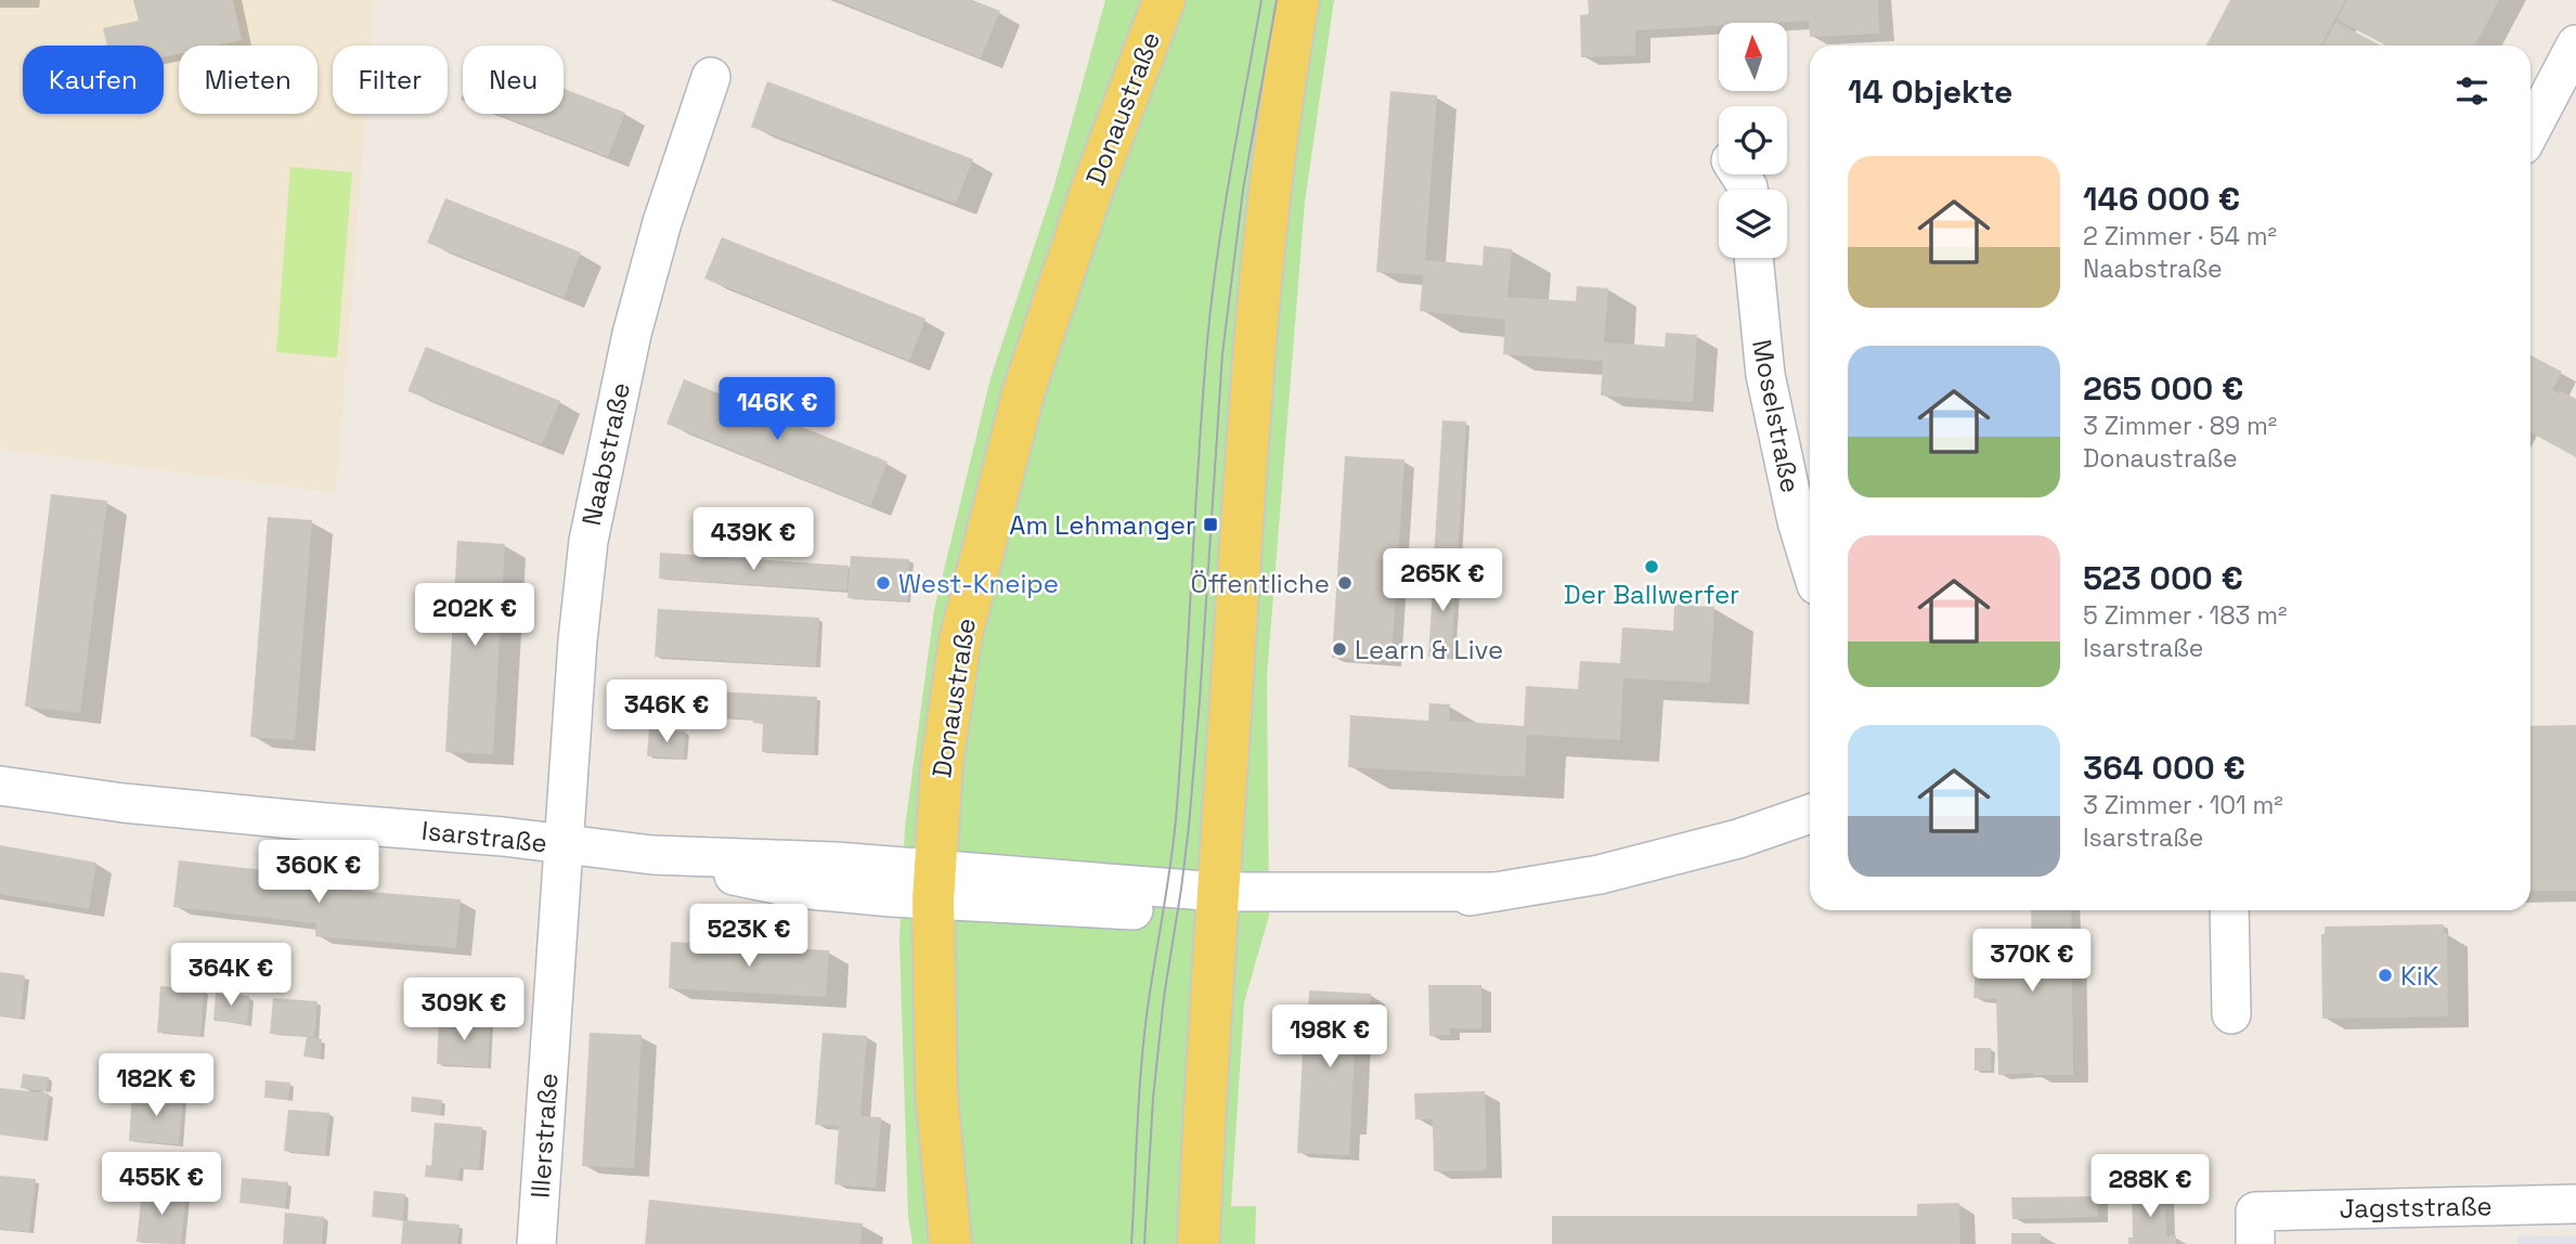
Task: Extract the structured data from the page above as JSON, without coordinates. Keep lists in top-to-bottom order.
{
  "streets": {
    "main road": ["Donaustraße"],
    "street": [
      "Moselstraße",
      "Naabstraße",
      "Isarstraße",
      "Illerstraße",
      "Jagststraße"
    ]
  },
  "crossings": [
    ["Donaustraße", "Isarstraße"],
    ["Naabstraße", "Isarstraße"],
    ["Naabstraße", "Illerstraße"],
    ["Isarstraße", "Illerstraße"]
  ],
  "places": {
    "transit": ["Am Lehmanger"],
    "other": [
      "Der Ballwerfer",
      "West-Kneipe",
      "Öffentliche",
      "Learn & Live",
      "KiK"
    ]
  },
  "north": "top",
  "page": {
    "chip": [
      "Kaufen",
      "Mieten",
      "Filter",
      "Neu"
    ],
    "heading": "14 Objekte",
    "list": [
      {
        "name": "146 000 €",
        "note": "2 Zimmer · 54 m² · Naabstraße"
      },
      {
        "name": "265 000 €",
        "note": "3 Zimmer · 89 m² · Donaustraße"
      },
      {
        "name": "523 000 €",
        "note": "5 Zimmer · 183 m² · Isarstraße"
      },
      {
        "name": "364 000 €",
        "note": "3 Zimmer · 101 m² · Isarstraße"
      }
    ],
    "price": [
      "146K €",
      "439K €",
      "265K €",
      "202K €",
      "346K €",
      "360K €",
      "523K €",
      "370K €",
      "364K €",
      "309K €",
      "198K €",
      "182K €",
      "455K €",
      "288K €"
    ]
  }
}
